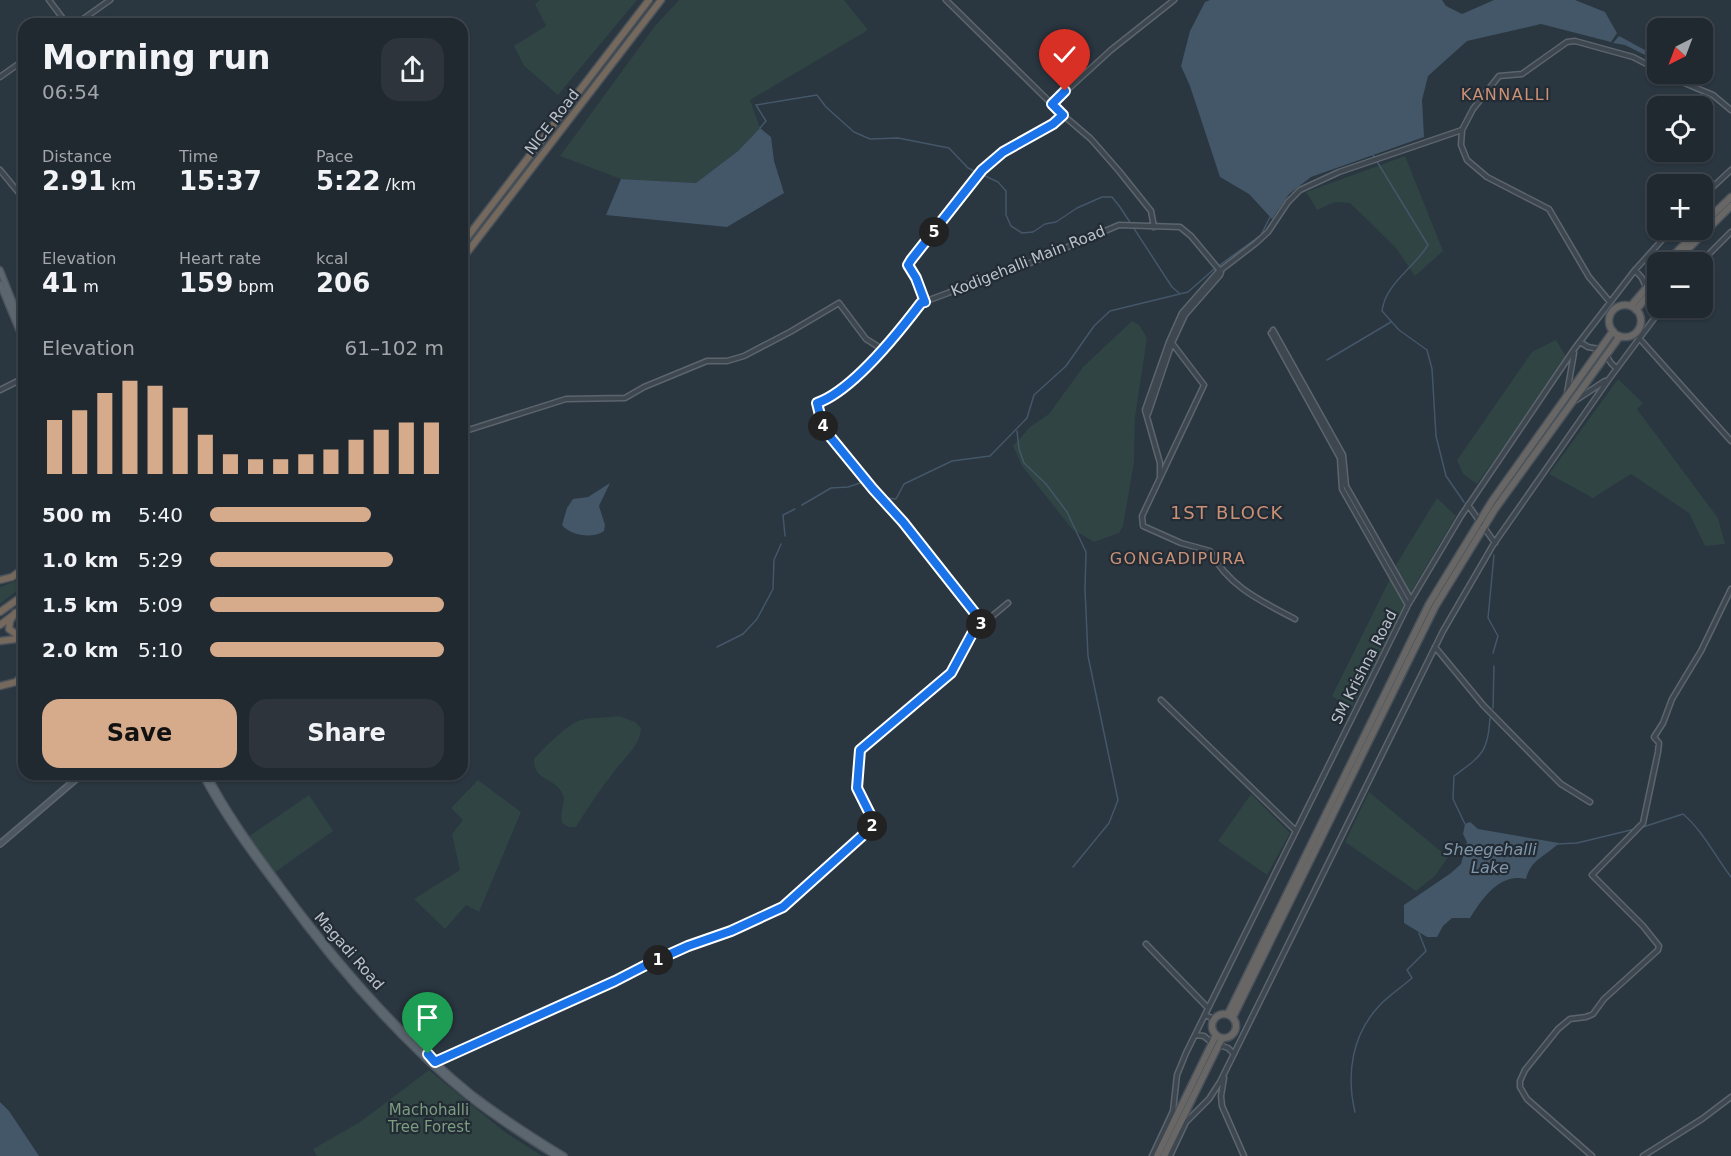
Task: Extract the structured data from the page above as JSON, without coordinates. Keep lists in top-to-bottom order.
{
  "streets": {
    "highway": ["NICE Road"],
    "main road": ["Magadi Road"],
    "street": ["Kodigehalli Main Road", "SM Krishna Road"]
  },
  "districts": ["KANNALLI", "1ST BLOCK", "GONGADIPURA"],
  "water": ["Sheegehalli Lake"],
  "parks": ["Machohalli Tree Forest"],
  "north": "bottom left",
  "page": {
    "map_buttons": ["+", "−"],
    "heading": ["Morning run", "06:54"],
    "stats": [
      ["Distance", "2.91 km"],
      ["Time", "15:37"],
      ["Pace", "5:22 /km"],
      ["Elevation", "41 m"],
      ["Heart rate", "159 bpm"],
      ["kcal", "206"]
    ],
    "pins": [
      "5",
      "4",
      "3",
      "2",
      "1"
    ],
    "chart": ["Elevation", "61–102 m"],
    "list": [
      {
        "name": "500 m",
        "note": "5:40"
      },
      {
        "name": "1.0 km",
        "note": "5:29"
      },
      {
        "name": "1.5 km",
        "note": "5:09"
      },
      {
        "name": "2.0 km",
        "note": "5:10"
      }
    ],
    "buttons": ["Save", "Share"]
  }
}
